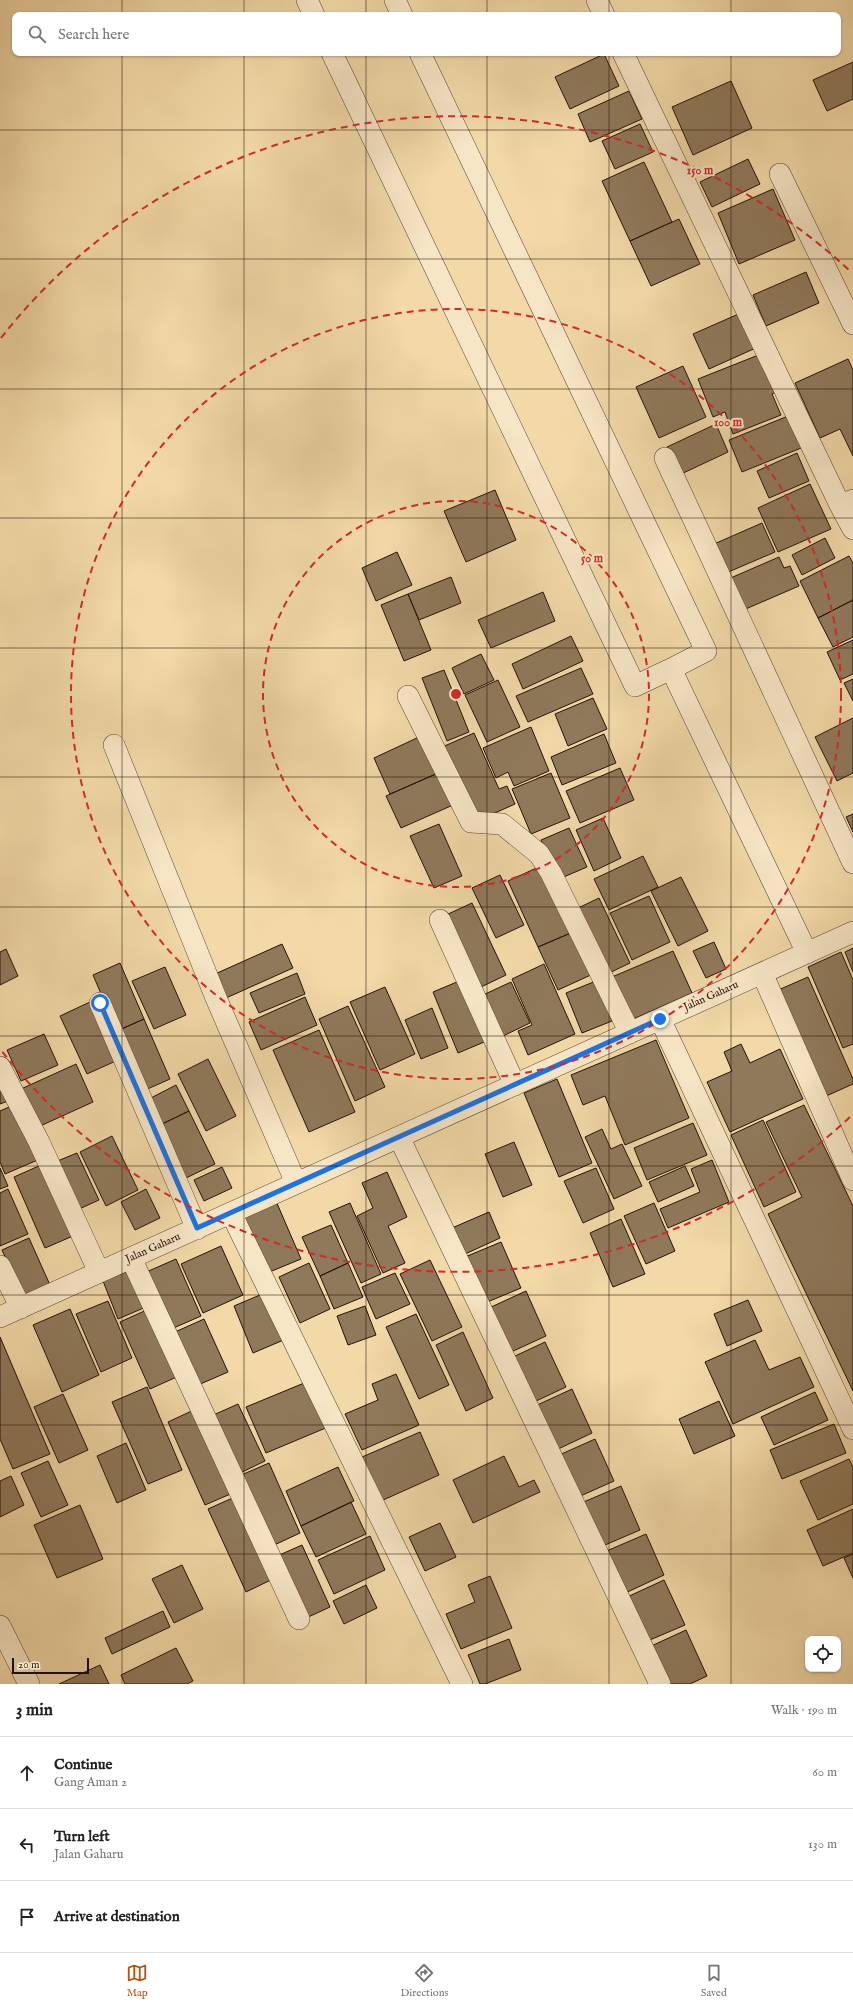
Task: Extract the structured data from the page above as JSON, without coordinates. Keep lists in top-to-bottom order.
{
  "streets": {
    "street": ["Jalan Gaharu"]
  },
  "scale_bar": "20 m",
  "page": {
    "search": "Search here",
    "scale": "20 m",
    "heading": ["3 min", "Walk · 190 m"],
    "list": [
      ["Continue", "Gang Aman 2", "60 m"],
      ["Turn left", "Jalan Gaharu", "130 m"],
      "Arrive at destination"
    ],
    "nav": ["Map", "Directions", "Saved"]
  },
  "rings": ["150 m", "100 m", "50 m"]
}
